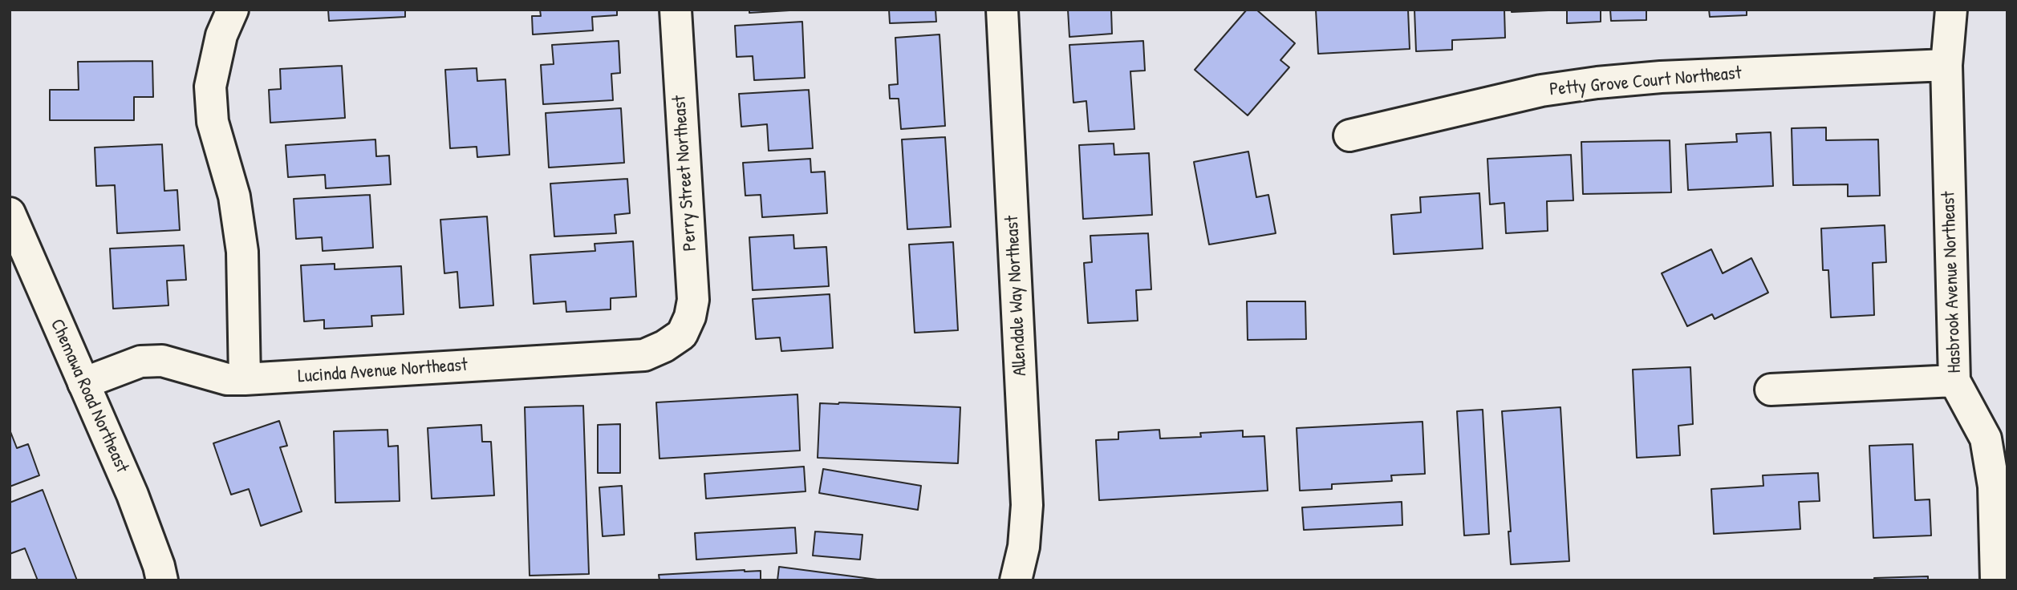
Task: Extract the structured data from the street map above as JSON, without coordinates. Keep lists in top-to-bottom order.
{
  "streets": {
    "street": [
      "Petty Grove Court Northeast",
      "Perry Street Northeast",
      "Hasbrook Avenue Northeast",
      "Allendale Way Northeast",
      "Lucinda Avenue Northeast",
      "Chemawa Road Northeast"
    ]
  },
  "crossings": [
    ["Petty Grove Court Northeast", "Hasbrook Avenue Northeast"],
    ["Perry Street Northeast", "Lucinda Avenue Northeast"],
    ["Lucinda Avenue Northeast", "Chemawa Road Northeast"]
  ]
}
